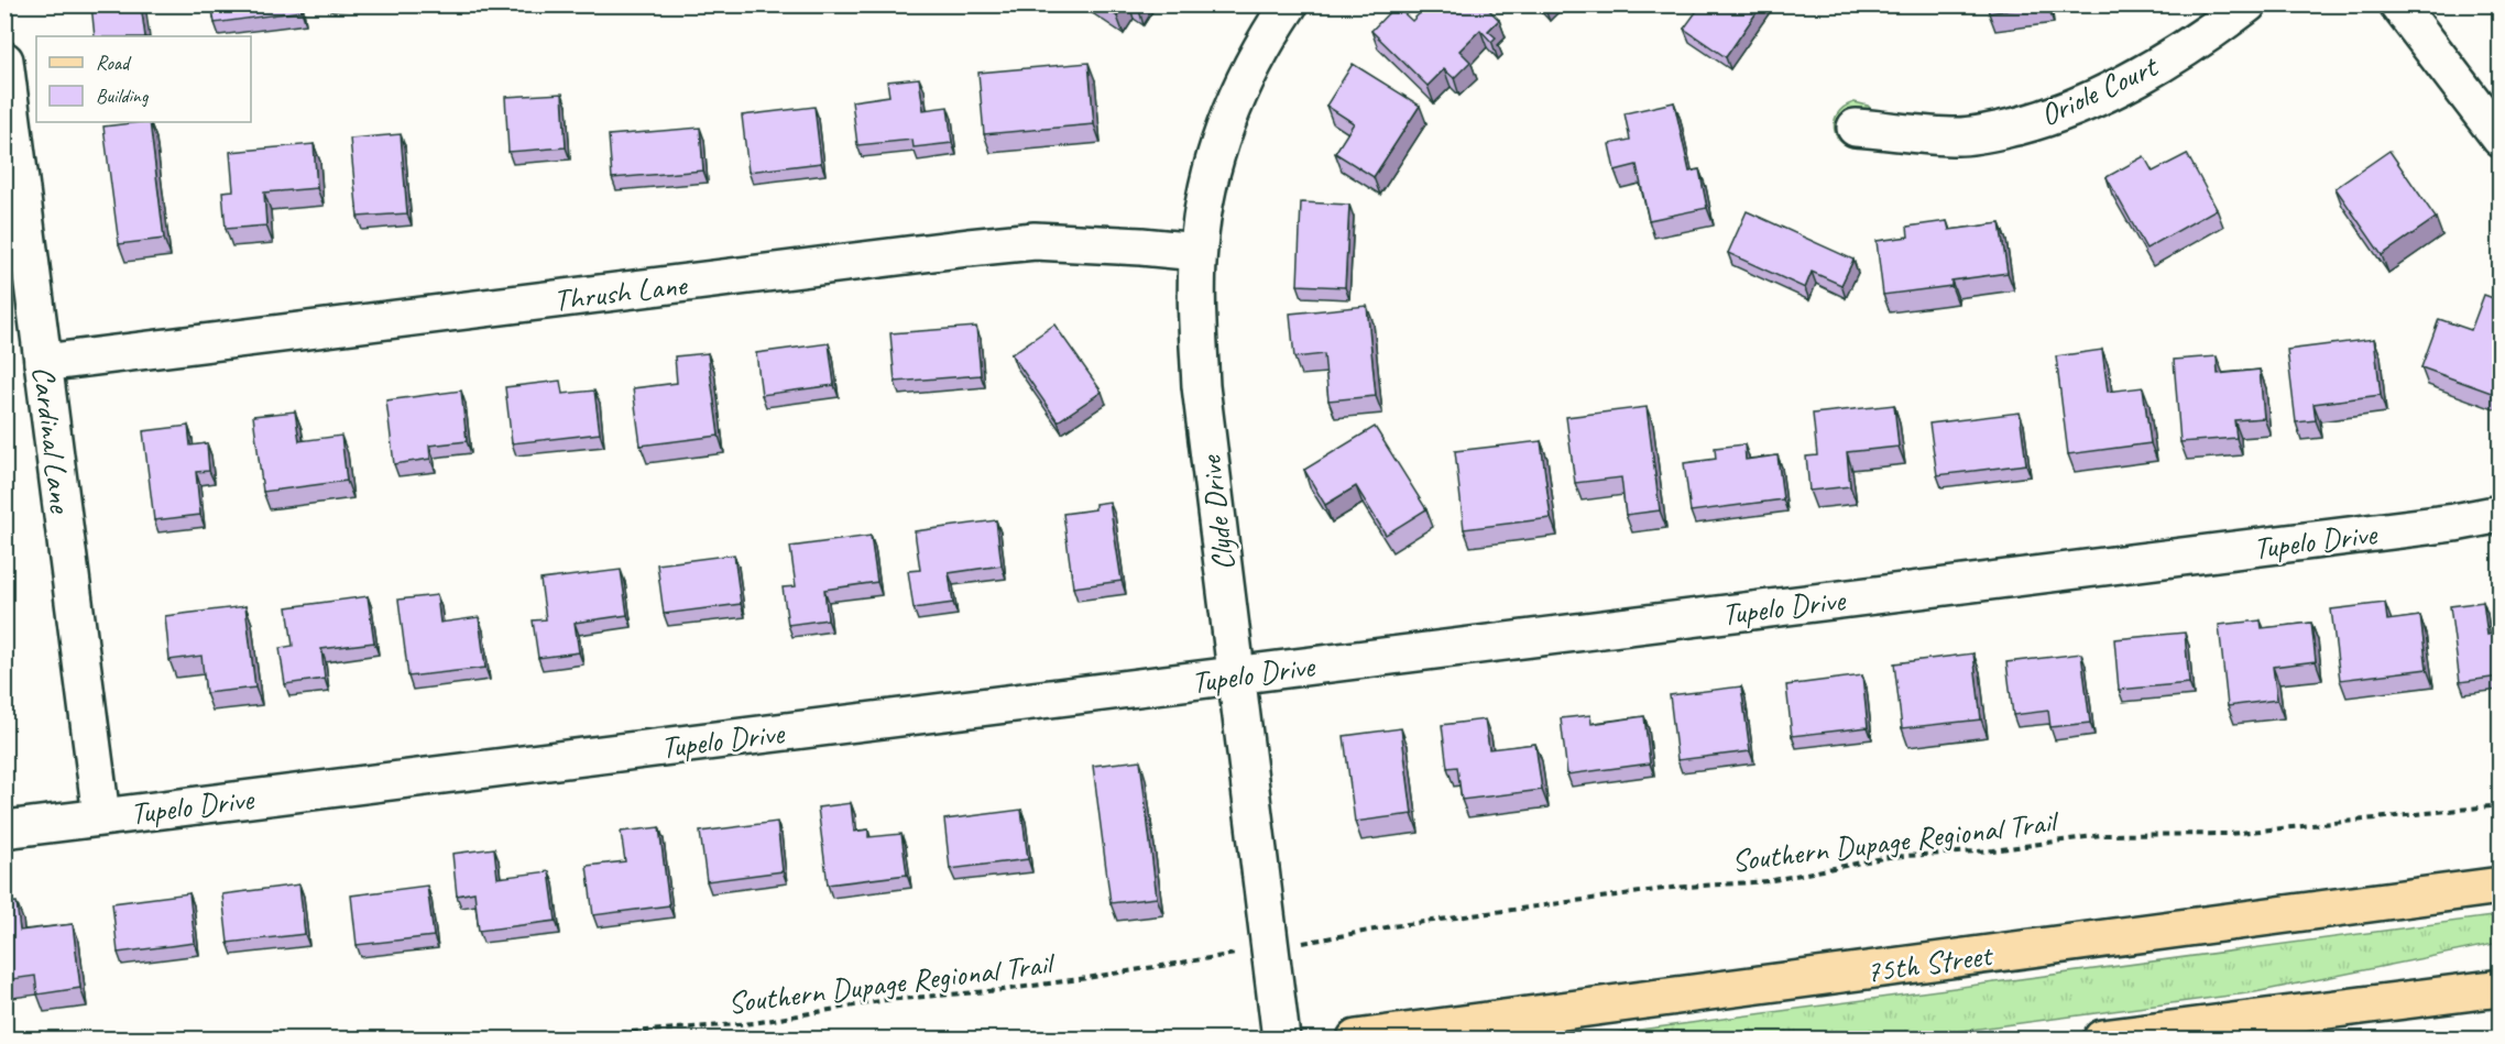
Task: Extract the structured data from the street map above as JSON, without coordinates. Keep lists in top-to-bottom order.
{
  "streets": {
    "main road": ["75th Street"],
    "street": [
      "Oriole Court",
      "Thrush Lane",
      "Cardinal Lane",
      "Clyde Drive",
      "Tupelo Drive"
    ],
    "path": ["Southern Dupage Regional Trail"]
  },
  "crossings": [
    ["Thrush Lane", "Cardinal Lane"],
    ["Thrush Lane", "Clyde Drive"],
    ["Cardinal Lane", "Tupelo Drive"],
    ["Clyde Drive", "Tupelo Drive"]
  ],
  "legend": ["Road", "Building"]
}
